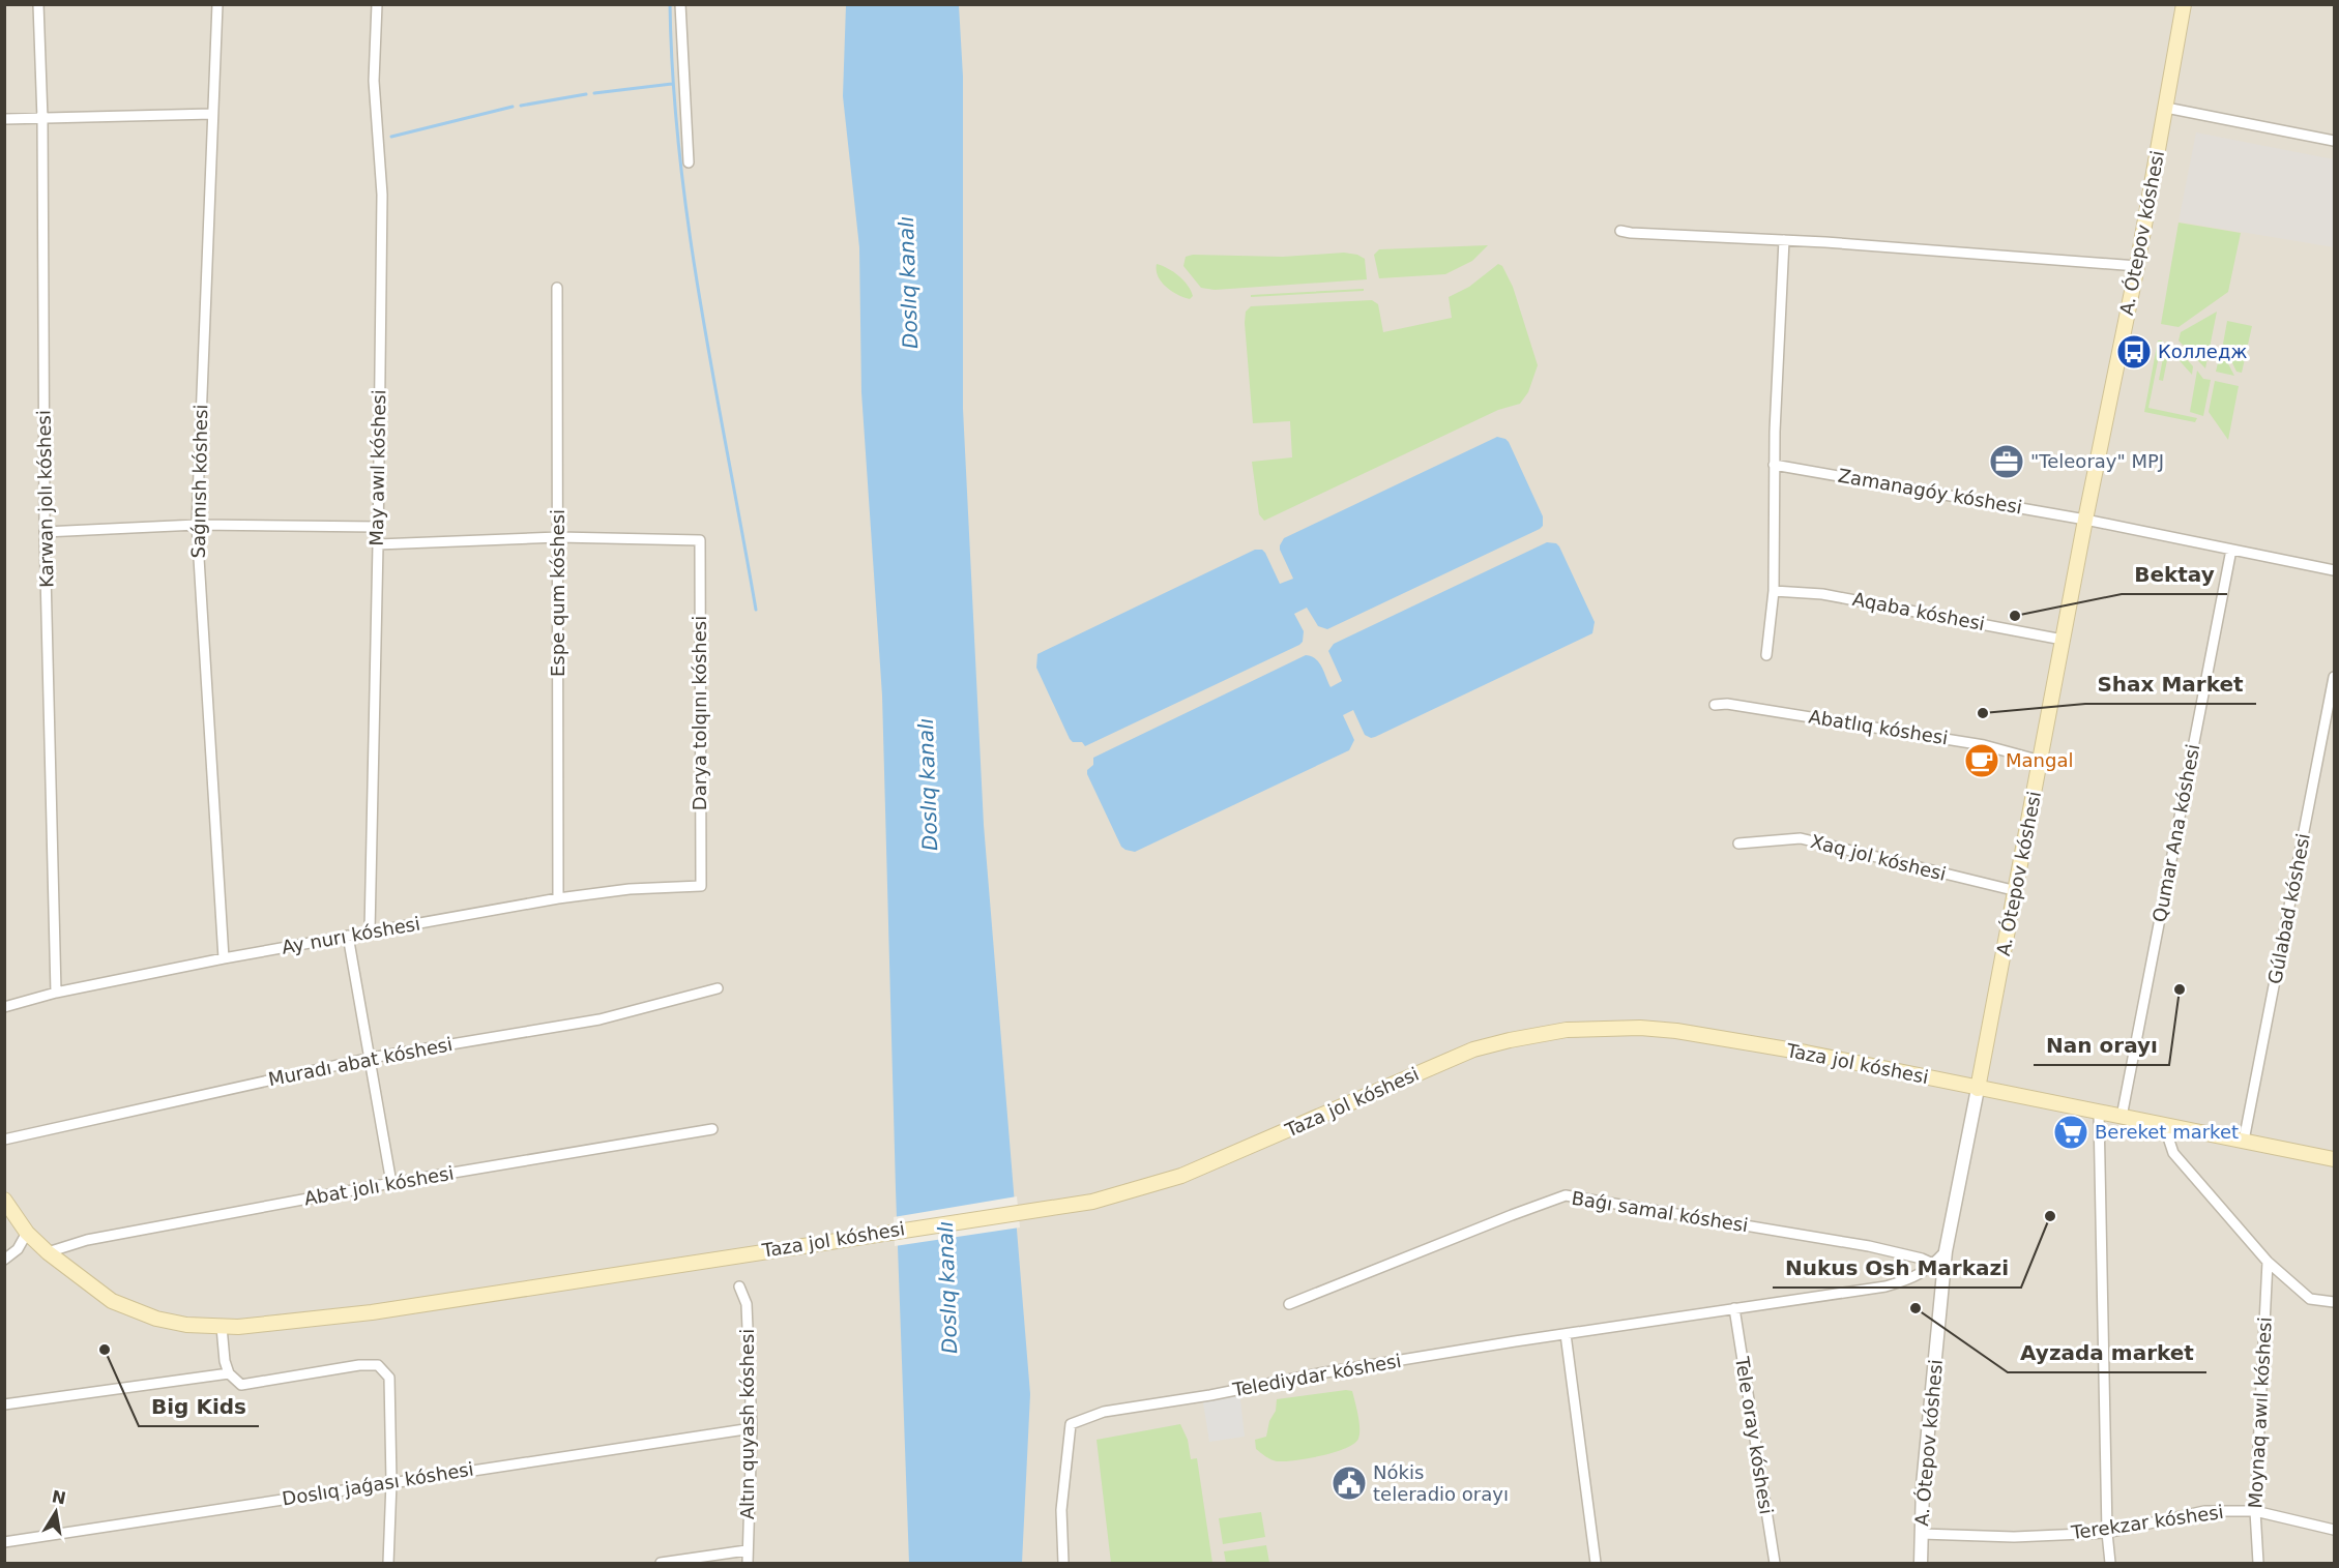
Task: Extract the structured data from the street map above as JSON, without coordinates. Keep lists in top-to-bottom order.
{
  "streets": {
    "main road": ["A. Ótepov kóshesi", "Taza jol kóshesi"],
    "street": [
      "May awıl kóshesi",
      "Saǵınısh kóshesi",
      "Zamanagóy kóshesi",
      "Karwan jolı kóshesi",
      "Espe qum kóshesi",
      "Aqaba kóshesi",
      "Darya tolqını kóshesi",
      "Abatlıq kóshesi",
      "Qumar Ana kóshesi",
      "Xaq jol kóshesi",
      "Gúlabad kóshesi",
      "Ay nurı kóshesi",
      "Muradı abat kóshesi",
      "Abat jolı kóshesi",
      "Baǵı samal kóshesi",
      "Telediydar kóshesi",
      "Moynaq awıl kóshesi",
      "Altın quyash kóshesi",
      "Tele oray kóshesi",
      "Doslıq jaǵası kóshesi",
      "Terekzar kóshesi"
    ]
  },
  "crossings": [
    ["A. Ótepov kóshesi", "Zamanagóy kóshesi"],
    ["A. Ótepov kóshesi", "Aqaba kóshesi"],
    ["A. Ótepov kóshesi", "Abatlıq kóshesi"],
    ["A. Ótepov kóshesi", "Xaq jol kóshesi"],
    ["A. Ótepov kóshesi", "Taza jol kóshesi"],
    ["A. Ótepov kóshesi", "Telediydar kóshesi"],
    ["A. Ótepov kóshesi", "Terekzar kóshesi"],
    ["May awıl kóshesi", "Ay nurı kóshesi"],
    ["Saǵınısh kóshesi", "Ay nurı kóshesi"],
    ["Zamanagóy kóshesi", "Qumar Ana kóshesi"],
    ["Karwan jolı kóshesi", "Ay nurı kóshesi"],
    ["Espe qum kóshesi", "Darya tolqını kóshesi"],
    ["Espe qum kóshesi", "Ay nurı kóshesi"],
    ["Darya tolqını kóshesi", "Ay nurı kóshesi"],
    ["Qumar Ana kóshesi", "Taza jol kóshesi"],
    ["Gúlabad kóshesi", "Taza jol kóshesi"],
    ["Taza jol kóshesi", "Abat jolı kóshesi"],
    ["Baǵı samal kóshesi", "Telediydar kóshesi"],
    ["Telediydar kóshesi", "Tele oray kóshesi"],
    ["Moynaq awıl kóshesi", "Terekzar kóshesi"],
    ["Altın quyash kóshesi", "Doslıq jaǵası kóshesi"]
  ],
  "water": ["Doslıq kanalı"],
  "places": {
    "bus stop": ["Колледж"],
    "office": ["\"Teleoray\" MPJ"],
    "other": [
      "Bektay",
      "Shax Market",
      "Nan orayı",
      "Nukus Osh Markazi",
      "Ayzada market",
      "Big Kids"
    ],
    "cafe": ["Mangal"],
    "supermarket": ["Bereket market"],
    "public building": ["Nókis teleradio orayı"]
  },
  "north": "top"
}
